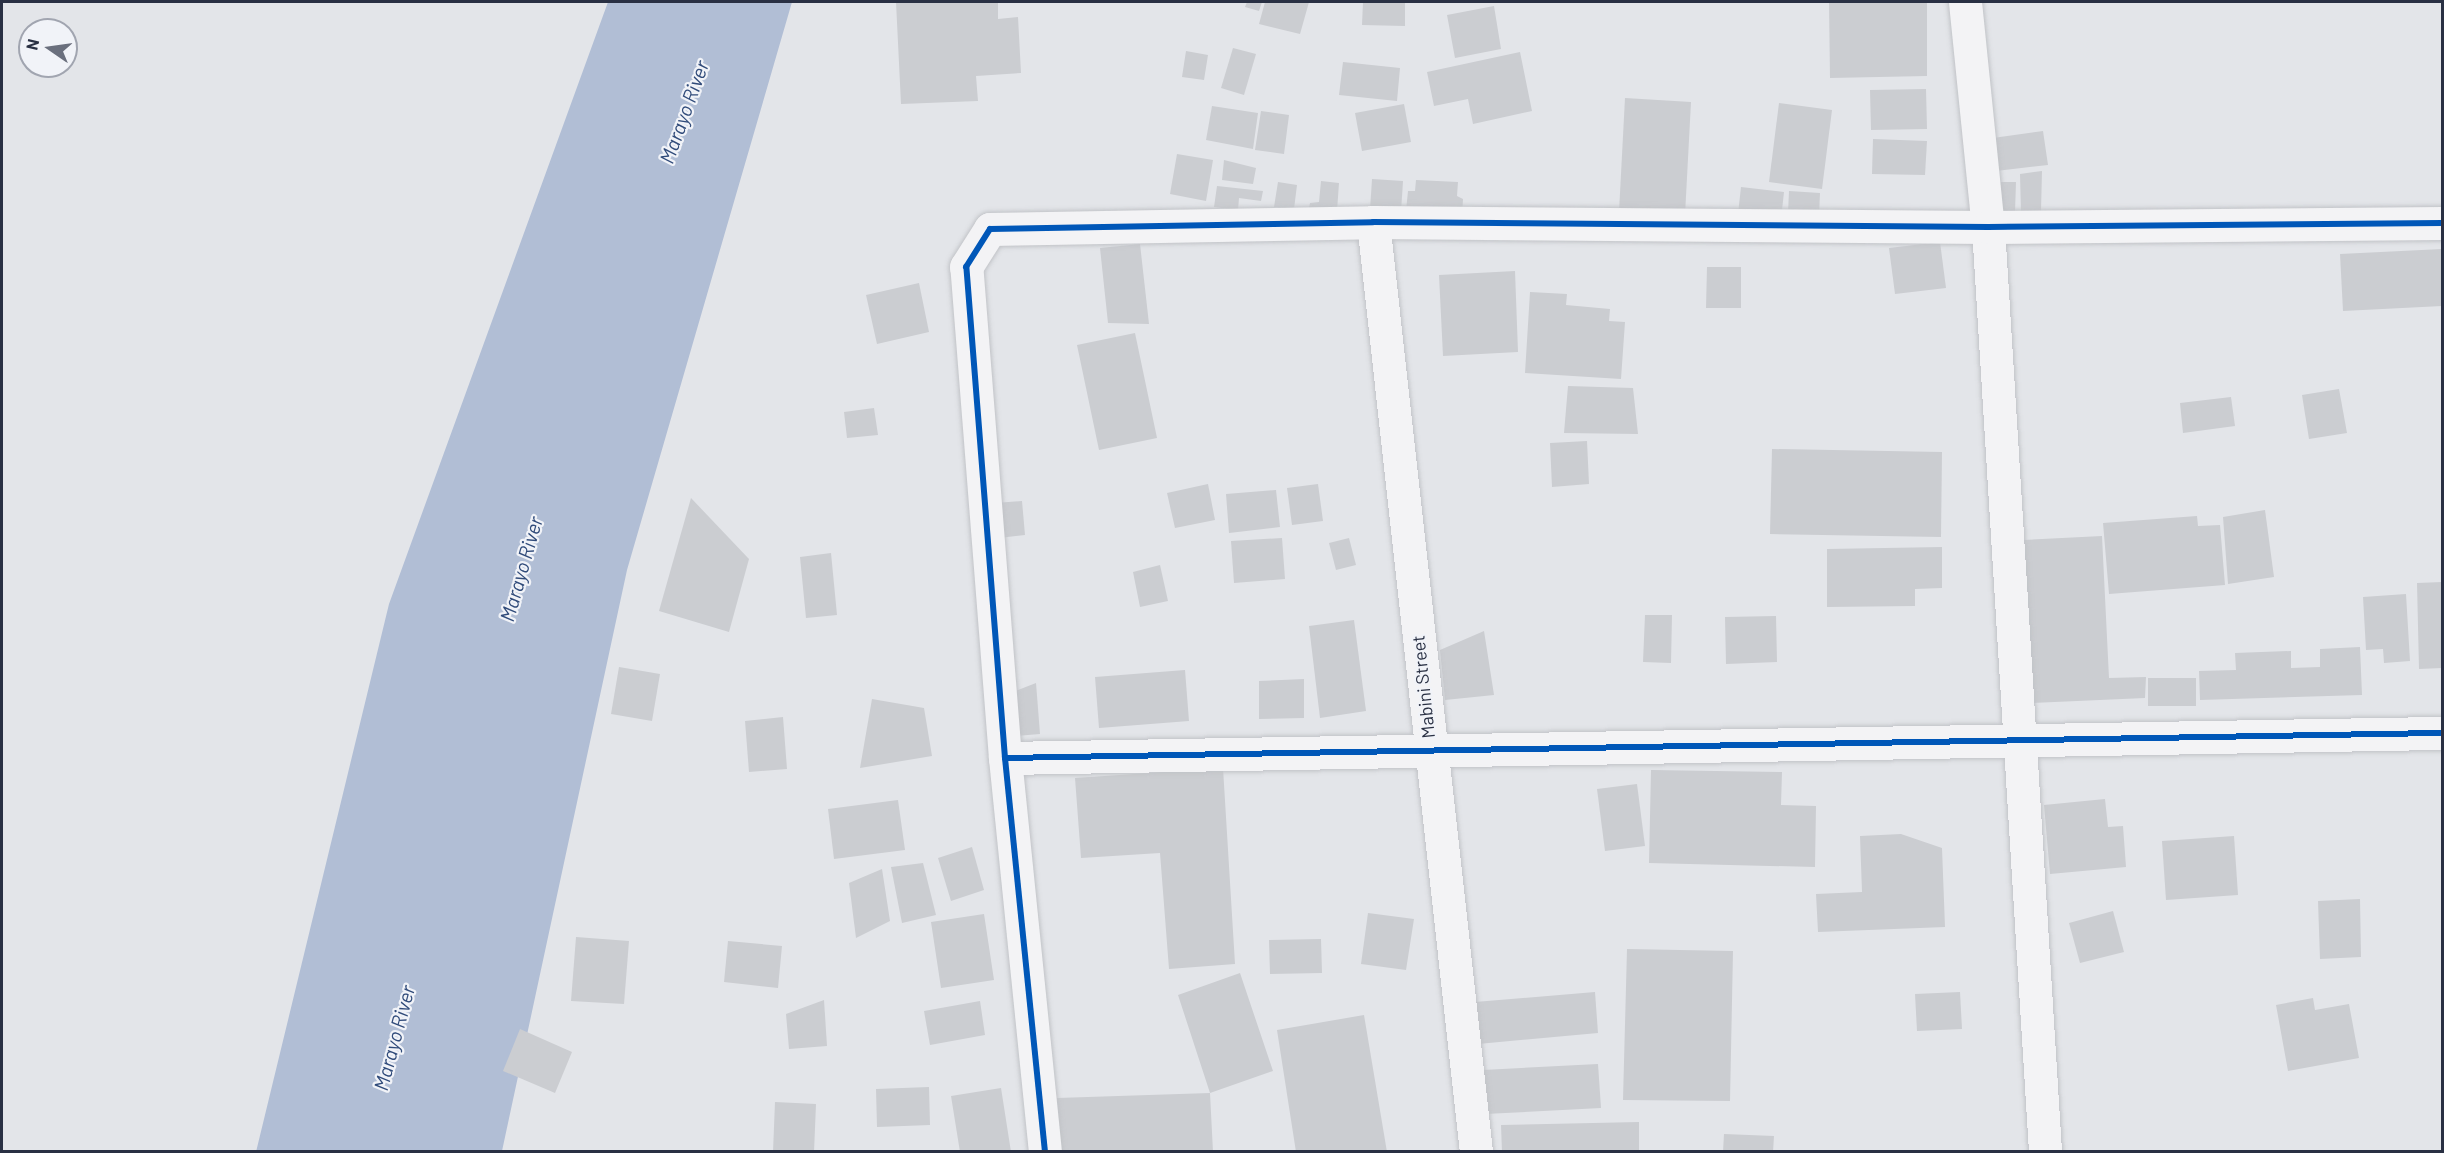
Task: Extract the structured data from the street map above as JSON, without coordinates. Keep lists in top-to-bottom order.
{
  "streets": {
    "street": ["Mabini Street"]
  },
  "water": ["Marayo River"],
  "north": "left"
}
